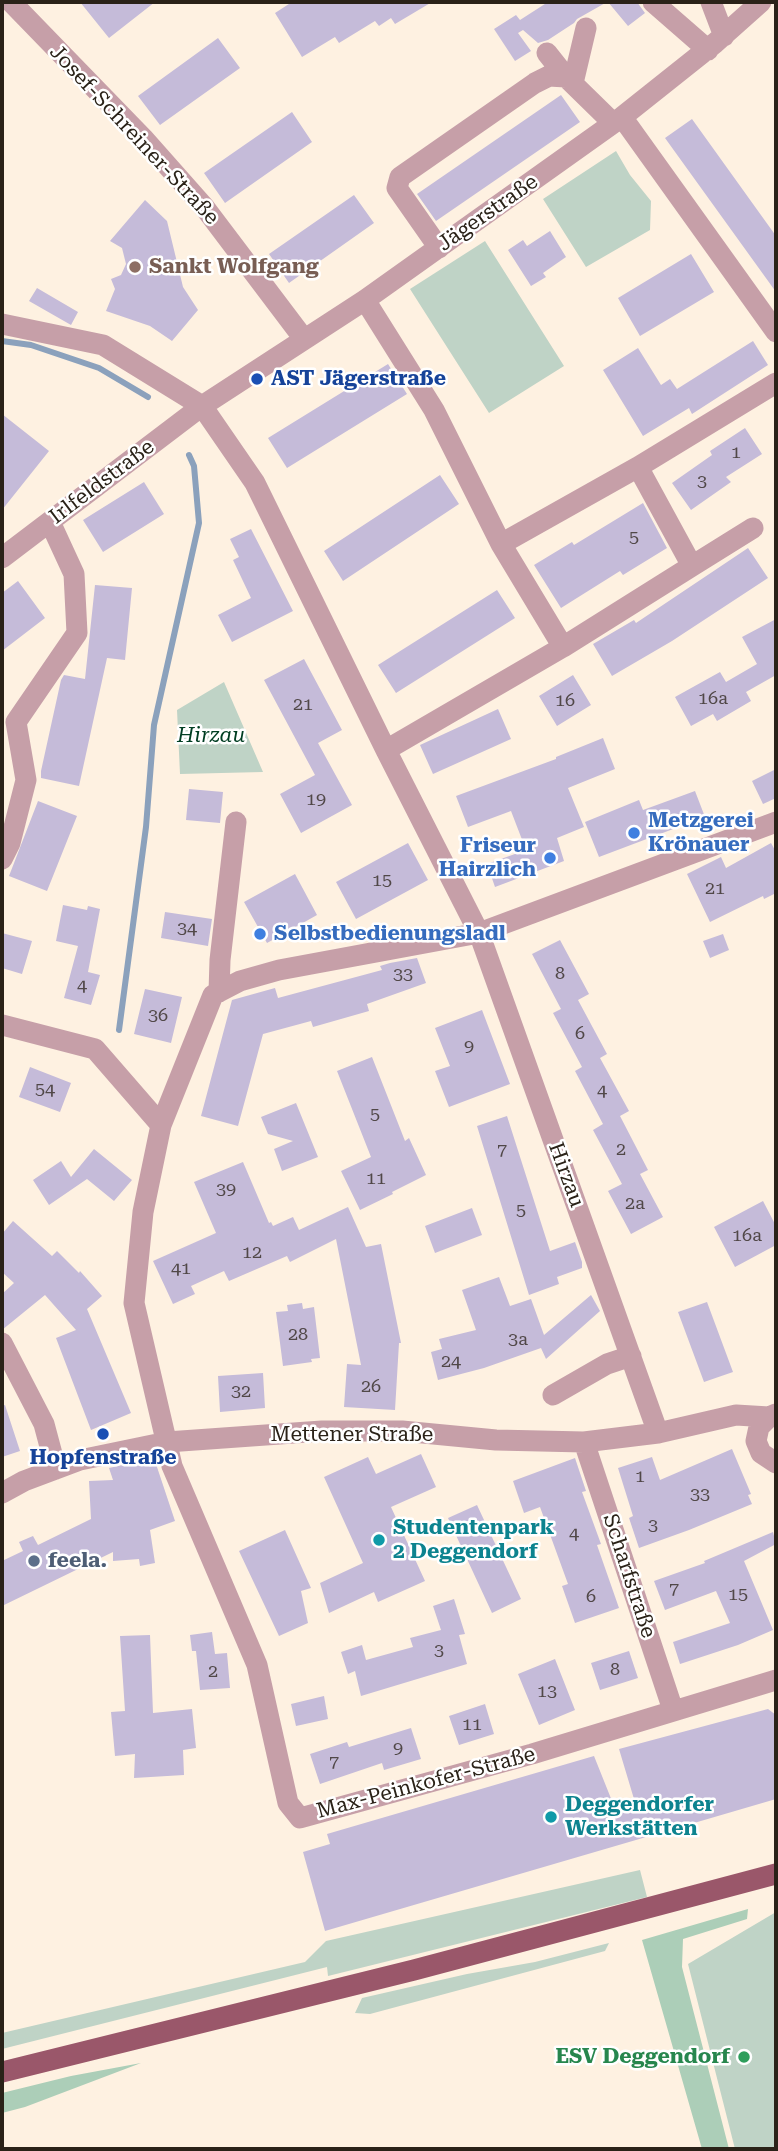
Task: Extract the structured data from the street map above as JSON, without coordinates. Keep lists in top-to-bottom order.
{
  "streets": {
    "street": [
      "Josef-Schreiner-Straße",
      "Jägerstraße",
      "Irlfeldstraße",
      "Hirzau",
      "Mettener Straße",
      "Scharfstraße",
      "Max-Peinkofer-Straße"
    ]
  },
  "crossings": [
    ["Josef-Schreiner-Straße", "Jägerstraße"],
    ["Jägerstraße", "Irlfeldstraße"],
    ["Jägerstraße", "Hirzau"],
    ["Irlfeldstraße", "Hirzau"],
    ["Hirzau", "Mettener Straße"],
    ["Mettener Straße", "Scharfstraße"],
    ["Mettener Straße", "Max-Peinkofer-Straße"],
    ["Scharfstraße", "Max-Peinkofer-Straße"]
  ],
  "parks": ["Hirzau"],
  "places": [
    "Sankt Wolfgang",
    "AST Jägerstraße",
    "Metzgerei Krönauer",
    "Friseur Hairzlich",
    "Selbstbedienungsladl",
    "Hopfenstraße",
    "Studentenpark 2 Deggendorf",
    "feela.",
    "Deggendorfer Werkstätten",
    "ESV Deggendorf"
  ],
  "house_numbers": [
    "1",
    "3",
    "5",
    "16a",
    "16",
    "21",
    "19",
    "15",
    "21",
    "34",
    "8",
    "33",
    "4",
    "36",
    "6",
    "9",
    "54",
    "4",
    "5",
    "2",
    "7",
    "11",
    "39",
    "2a",
    "5",
    "16a",
    "12",
    "41",
    "28",
    "3a",
    "24",
    "26",
    "32",
    "1",
    "33",
    "3",
    "4",
    "7",
    "15",
    "6",
    "3",
    "8",
    "2",
    "13",
    "11",
    "9",
    "7"
  ]
}
